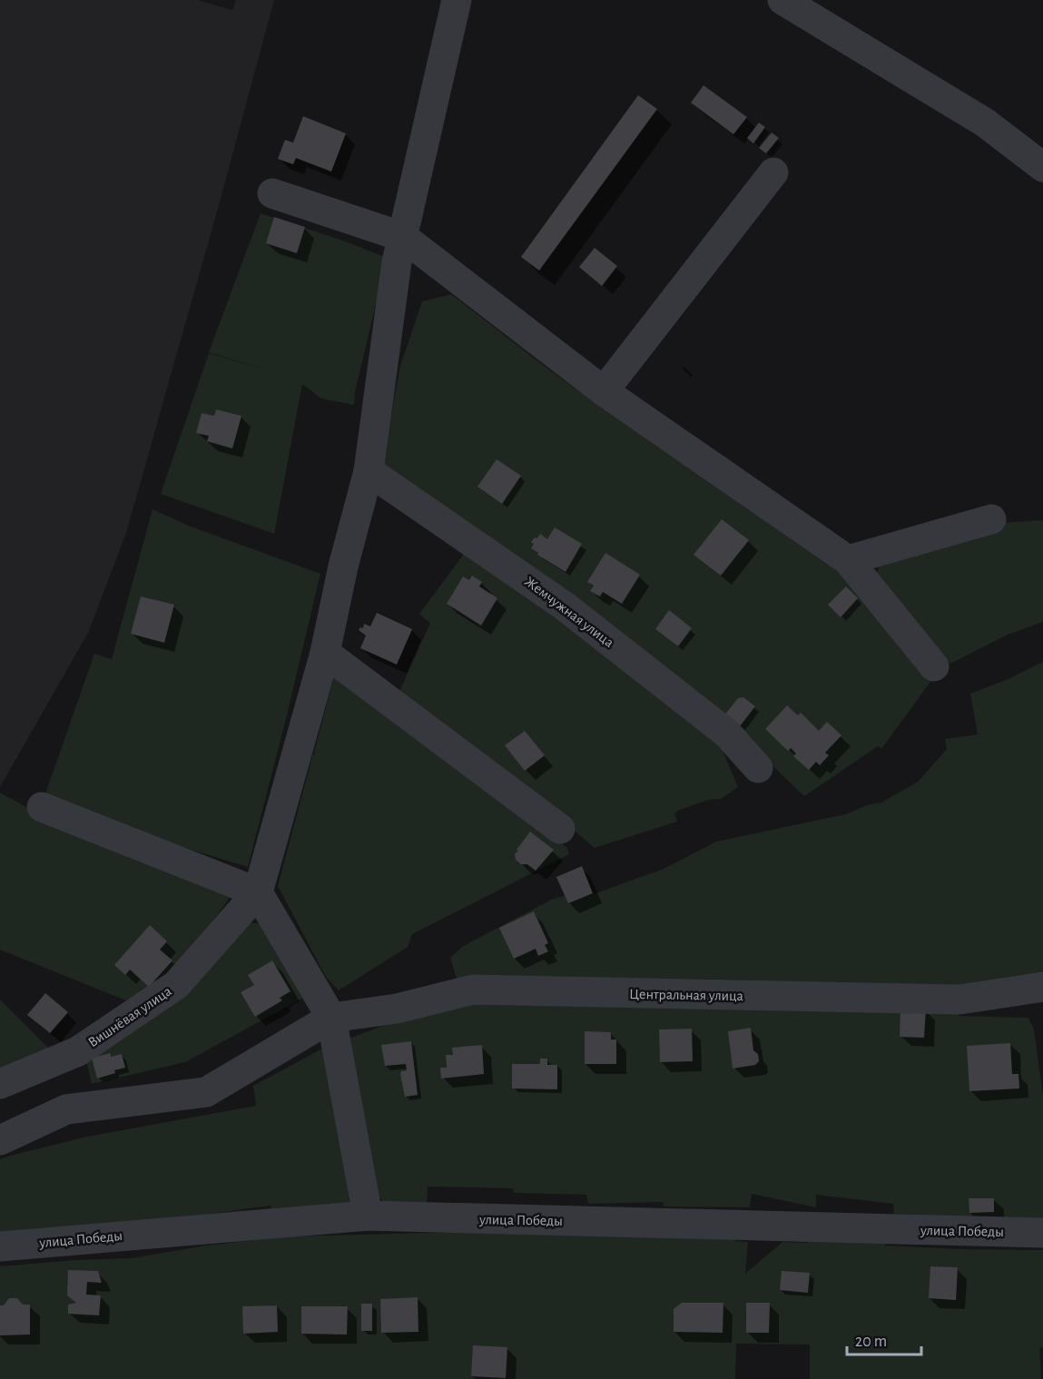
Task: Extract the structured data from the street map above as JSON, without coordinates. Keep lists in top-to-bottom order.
{
  "streets": {
    "street": [
      "Жемчужная улица",
      "Центральная улица",
      "Вишнёвая улица",
      "улица Победы"
    ]
  },
  "scale_bar": "20 m"
}
